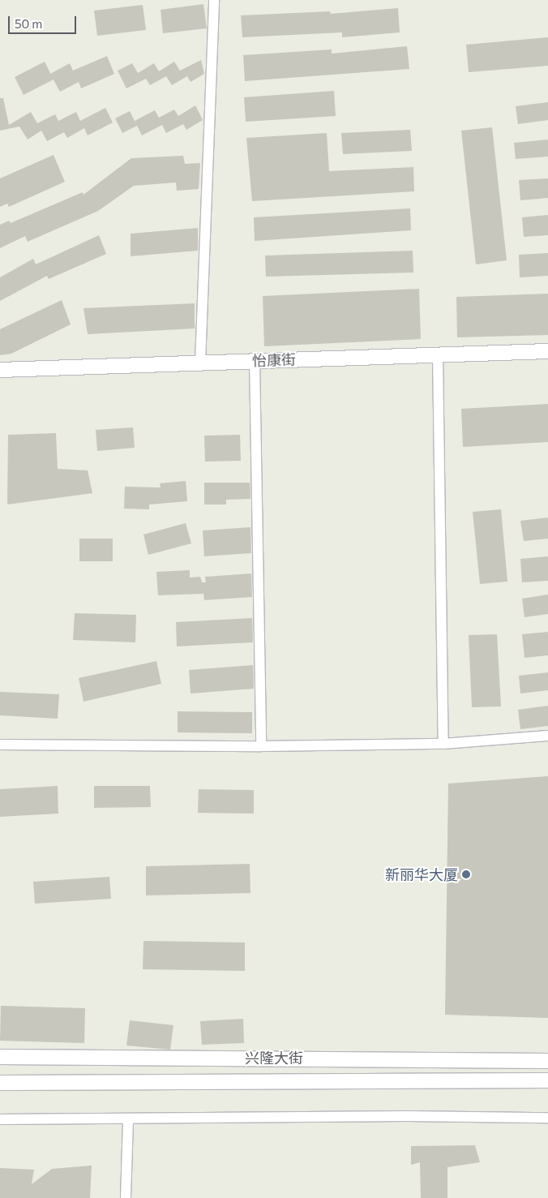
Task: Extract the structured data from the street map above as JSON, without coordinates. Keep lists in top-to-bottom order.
{
  "streets": {
    "main road": ["怡康街", "兴隆大街"]
  },
  "places": ["新丽华大厦"],
  "scale_bar": "50 m"
}
